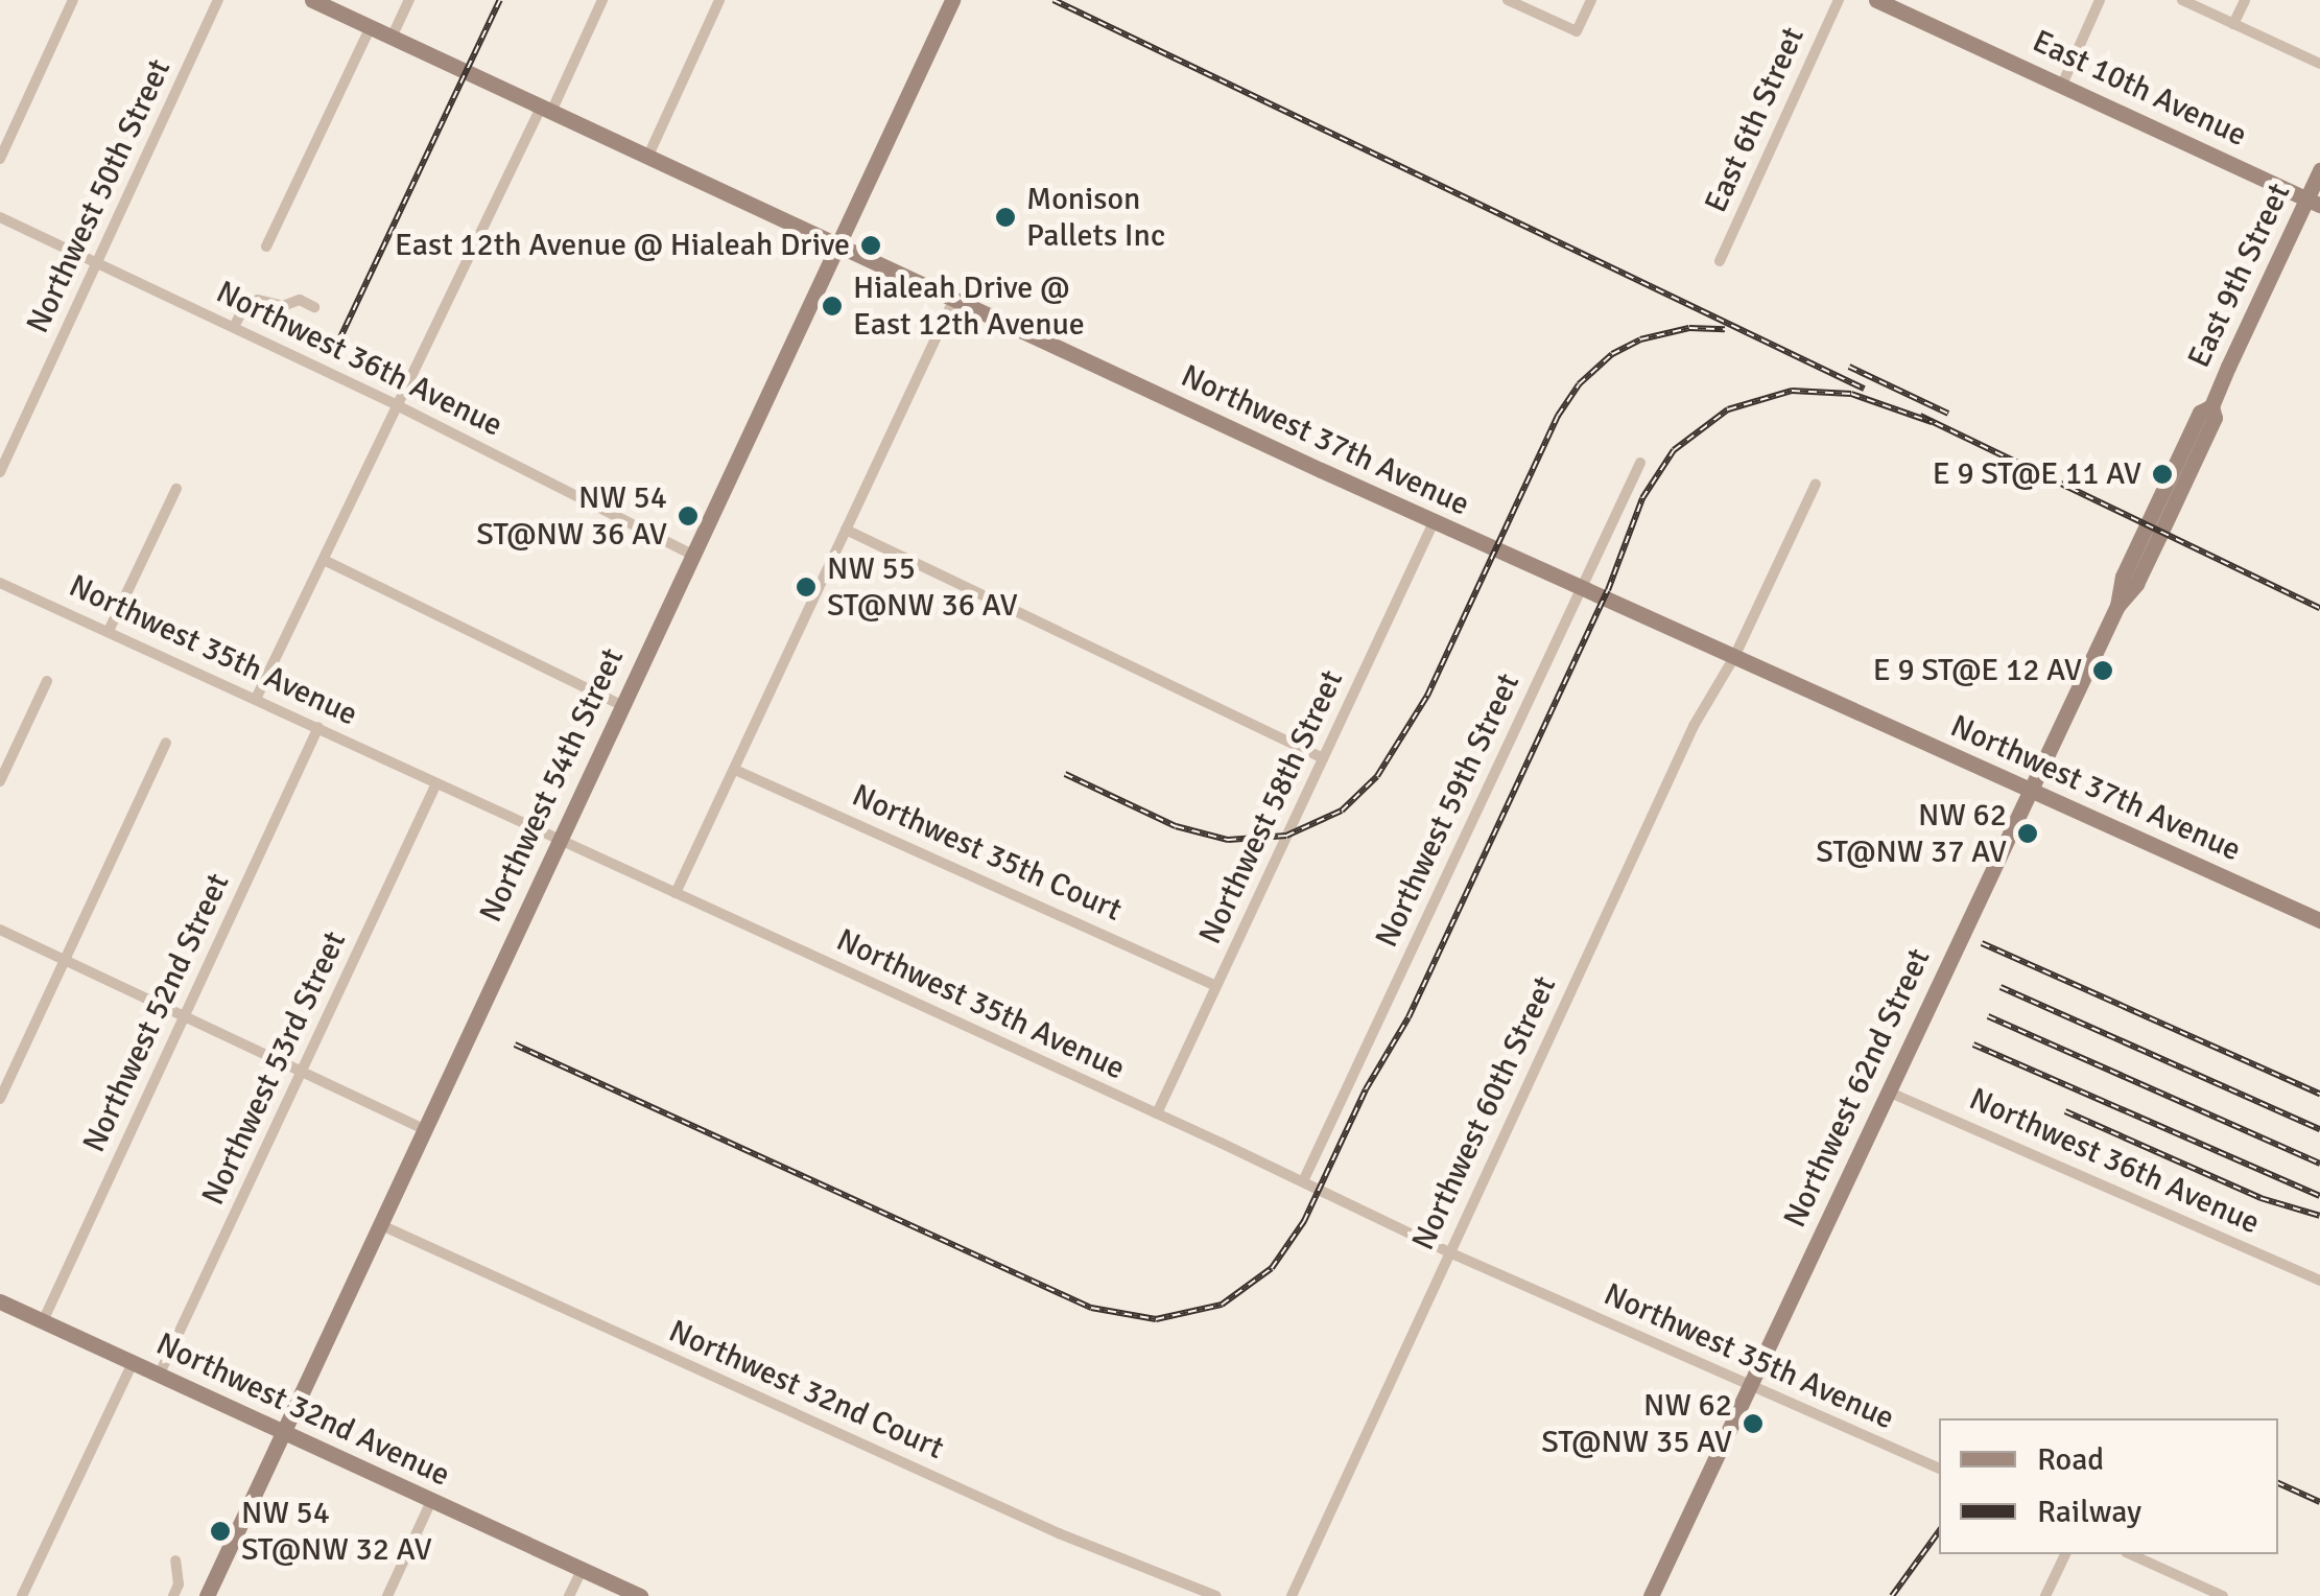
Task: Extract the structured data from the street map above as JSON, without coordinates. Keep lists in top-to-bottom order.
{
  "streets": {
    "main road": [
      "East 10th Avenue",
      "East 9th Street",
      "Northwest 37th Avenue",
      "Northwest 54th Street",
      "Northwest 62nd Street",
      "Northwest 32nd Avenue"
    ],
    "street": [
      "East 6th Street",
      "Northwest 50th Street",
      "Northwest 36th Avenue",
      "Northwest 35th Avenue",
      "Northwest 58th Street",
      "Northwest 59th Street",
      "Northwest 35th Court",
      "Northwest 52nd Street",
      "Northwest 53rd Street",
      "Northwest 60th Street",
      "Northwest 32nd Court"
    ]
  },
  "crossings": [
    ["East 10th Avenue", "East 9th Street"],
    ["Northwest 50th Street", "Northwest 36th Avenue"],
    ["East 9th Street", "Northwest 62nd Street"],
    ["Northwest 36th Avenue", "Northwest 54th Street"],
    ["Northwest 36th Avenue", "Northwest 62nd Street"],
    ["Northwest 37th Avenue", "Northwest 54th Street"],
    ["Northwest 37th Avenue", "Northwest 58th Street"],
    ["Northwest 37th Avenue", "Northwest 59th Street"],
    ["Northwest 37th Avenue", "Northwest 62nd Street"],
    ["Northwest 37th Avenue", "Northwest 60th Street"],
    ["Northwest 35th Avenue", "Northwest 54th Street"],
    ["Northwest 35th Avenue", "Northwest 58th Street"],
    ["Northwest 35th Avenue", "Northwest 59th Street"],
    ["Northwest 35th Avenue", "Northwest 52nd Street"],
    ["Northwest 35th Avenue", "Northwest 53rd Street"],
    ["Northwest 35th Avenue", "Northwest 62nd Street"],
    ["Northwest 35th Avenue", "Northwest 60th Street"],
    ["Northwest 54th Street", "Northwest 32nd Court"],
    ["Northwest 54th Street", "Northwest 32nd Avenue"],
    ["Northwest 58th Street", "Northwest 35th Court"],
    ["Northwest 52nd Street", "Northwest 32nd Avenue"],
    ["Northwest 53rd Street", "Northwest 32nd Avenue"]
  ],
  "places": [
    "Monison Pallets Inc",
    "East 12th Avenue @ Hialeah Drive",
    "Hialeah Drive @ East 12th Avenue",
    "E 9 ST@E 11 AV",
    "NW 54 ST@NW 36 AV",
    "NW 55 ST@NW 36 AV",
    "E 9 ST@E 12 AV",
    "NW 62 ST@NW 37 AV",
    "NW 62 ST@NW 35 AV",
    "NW 54 ST@NW 32 AV"
  ],
  "legend": ["Road", "Railway"]
}
